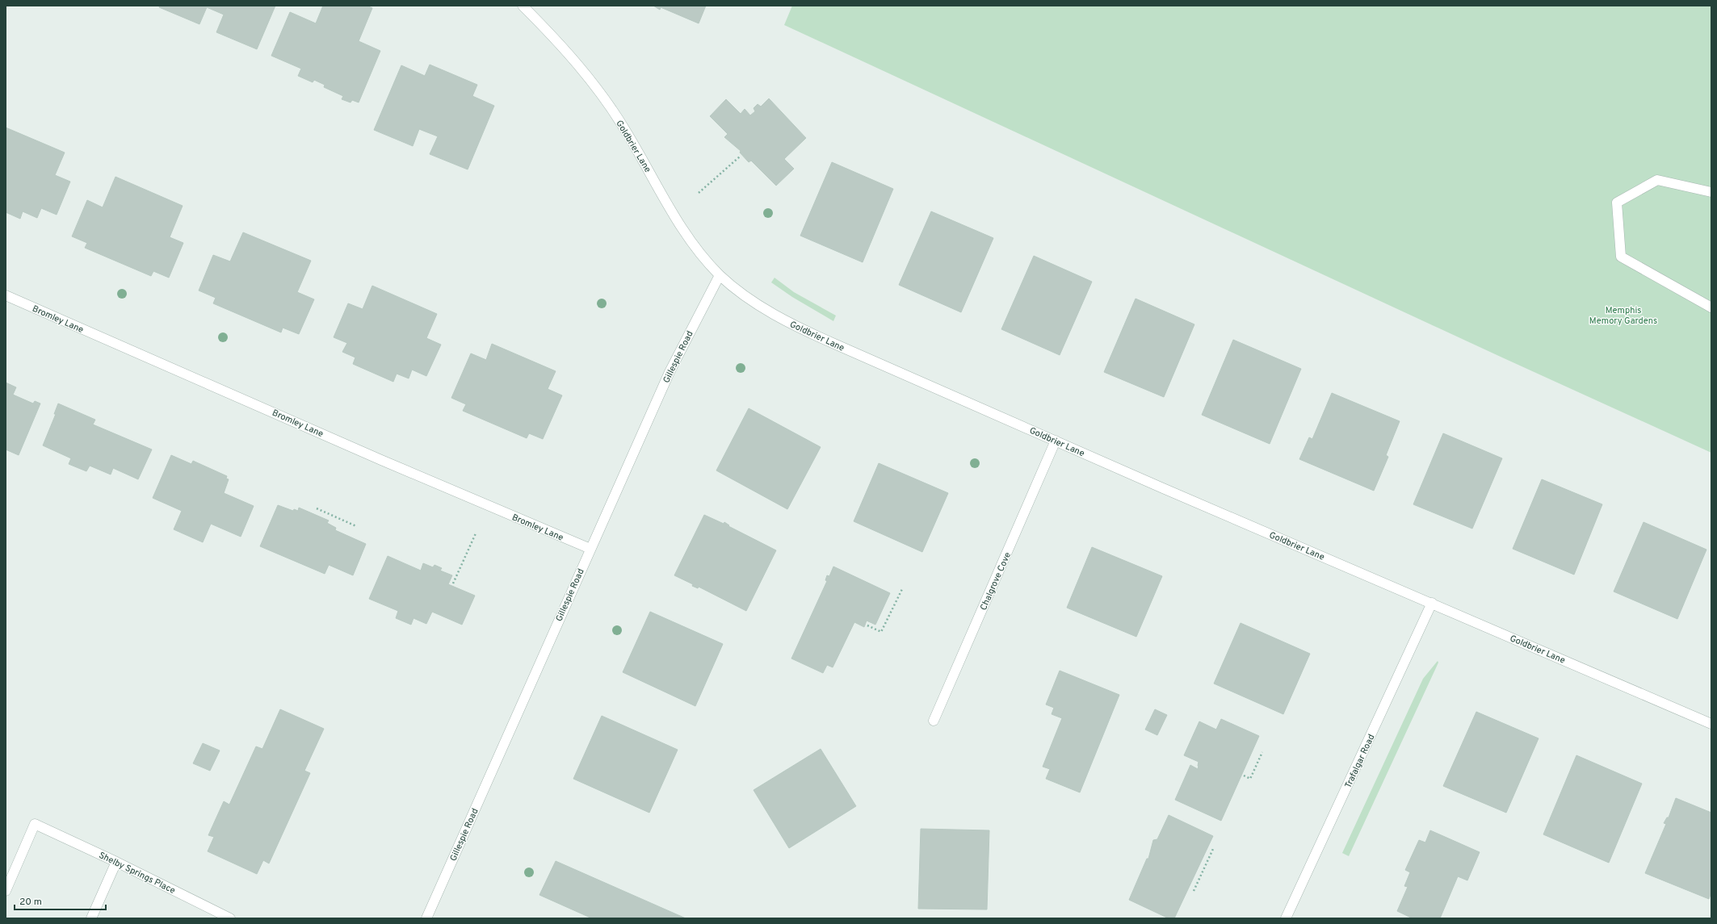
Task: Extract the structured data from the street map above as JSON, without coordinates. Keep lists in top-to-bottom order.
{
  "streets": {
    "street": [
      "Goldbrier Lane",
      "Bromley Lane",
      "Gillespie Road",
      "Chalgrove Cove",
      "Trafalgar Road",
      "Shelby Springs Place"
    ]
  },
  "crossings": [
    ["Goldbrier Lane", "Gillespie Road"],
    ["Goldbrier Lane", "Chalgrove Cove"],
    ["Goldbrier Lane", "Trafalgar Road"],
    ["Bromley Lane", "Gillespie Road"]
  ],
  "parks": ["Memphis Memory Gardens"],
  "scale_bar": "20 m"
}
